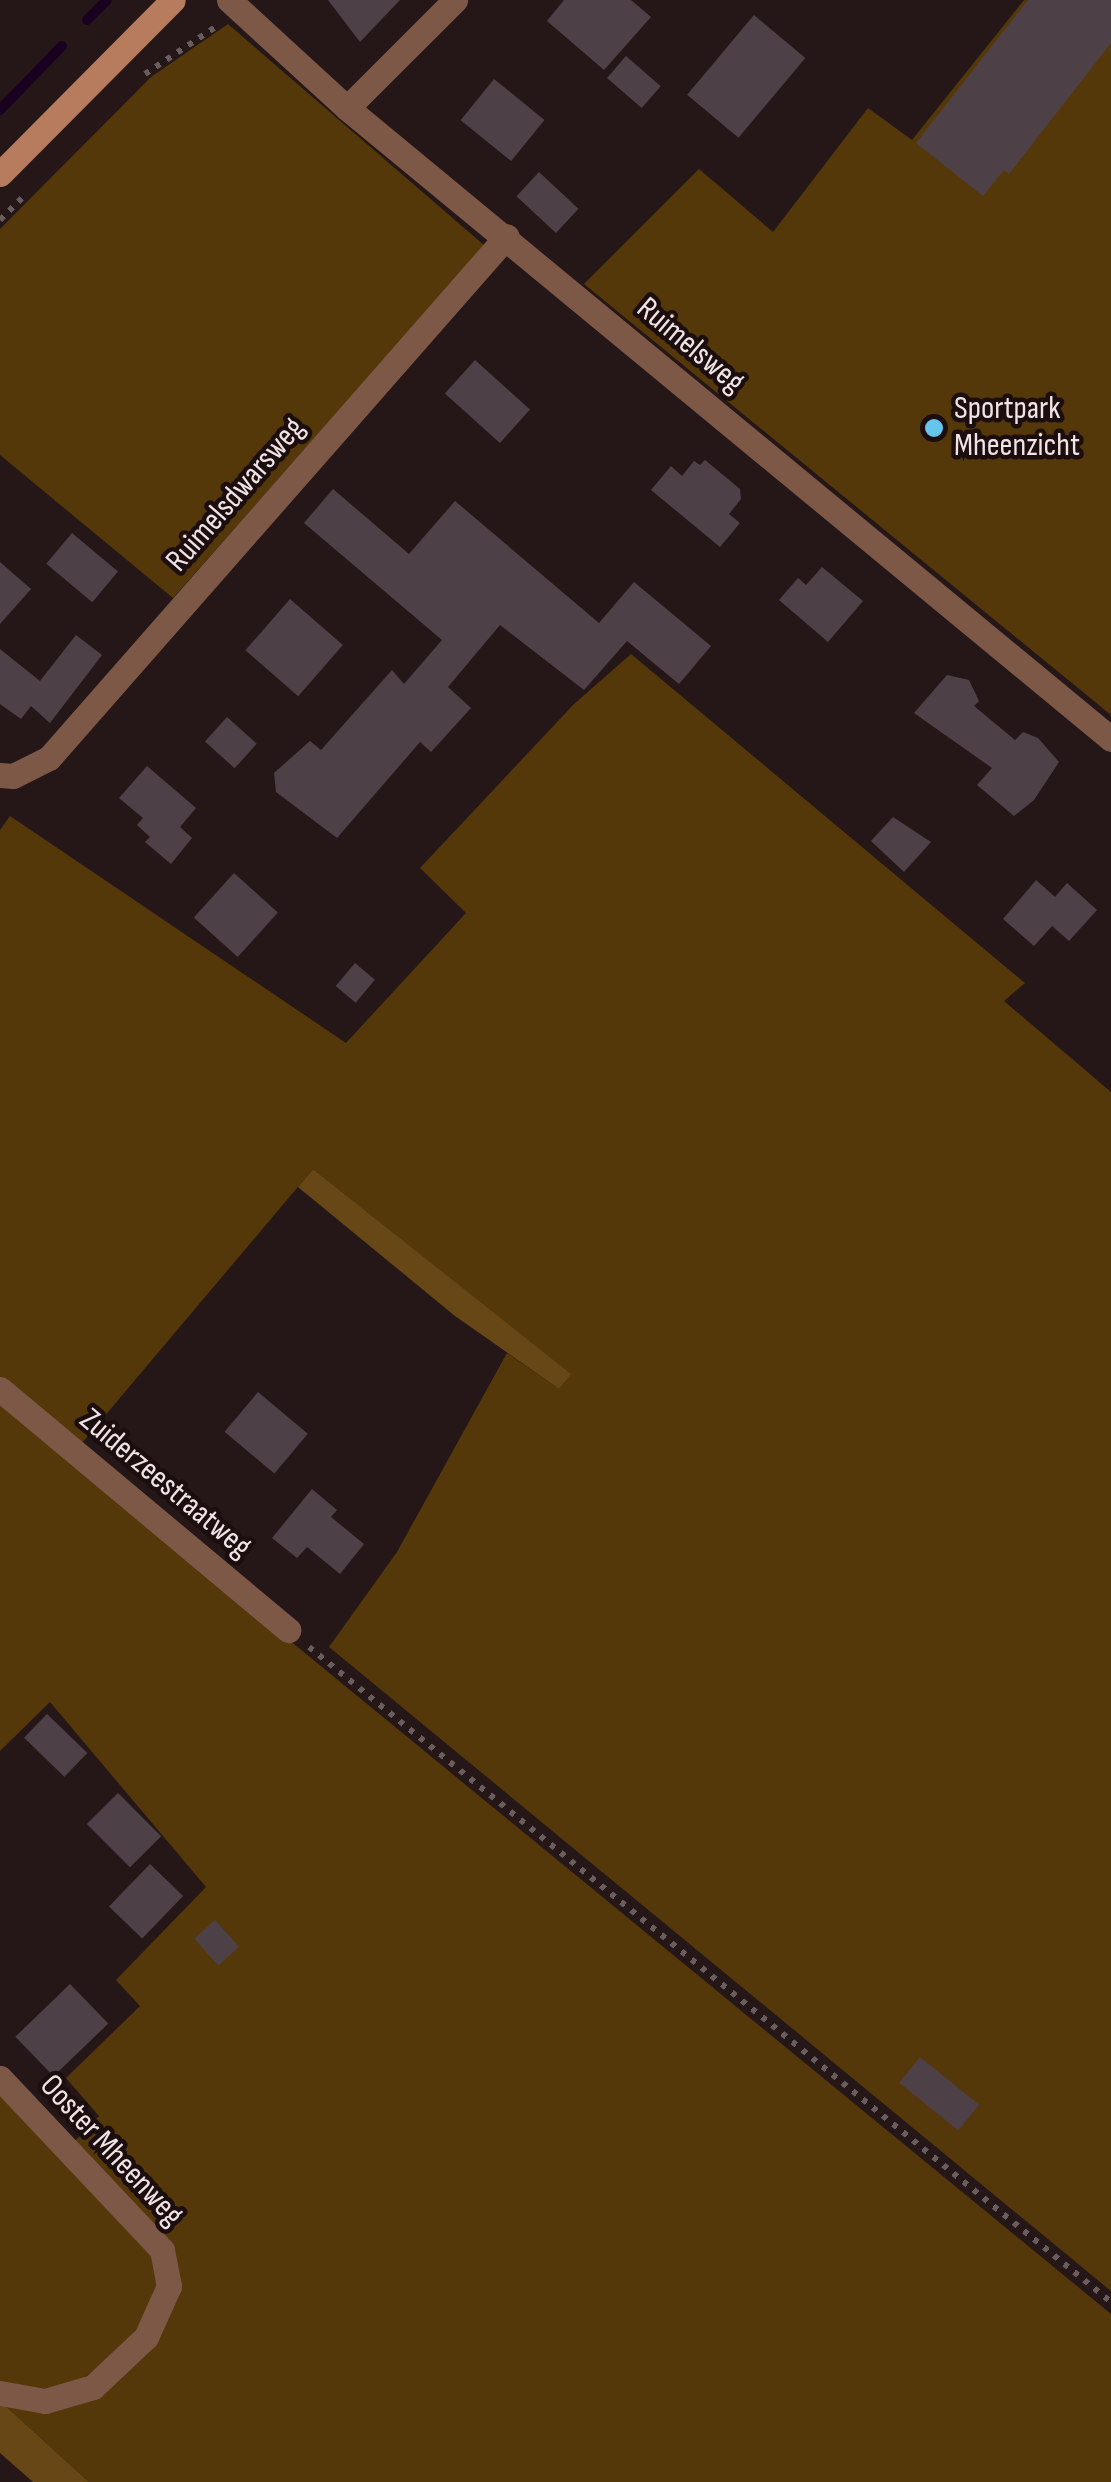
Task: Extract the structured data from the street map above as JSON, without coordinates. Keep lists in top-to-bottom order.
{
  "streets": {
    "street": [
      "Ruimelsweg",
      "Ruimelsdwarsweg",
      "Zuiderzeestraatweg",
      "Ooster Mheenweg"
    ]
  },
  "crossings": [
    ["Ruimelsweg", "Ruimelsdwarsweg"]
  ],
  "places": ["Sportpark Mheenzicht"]
}
